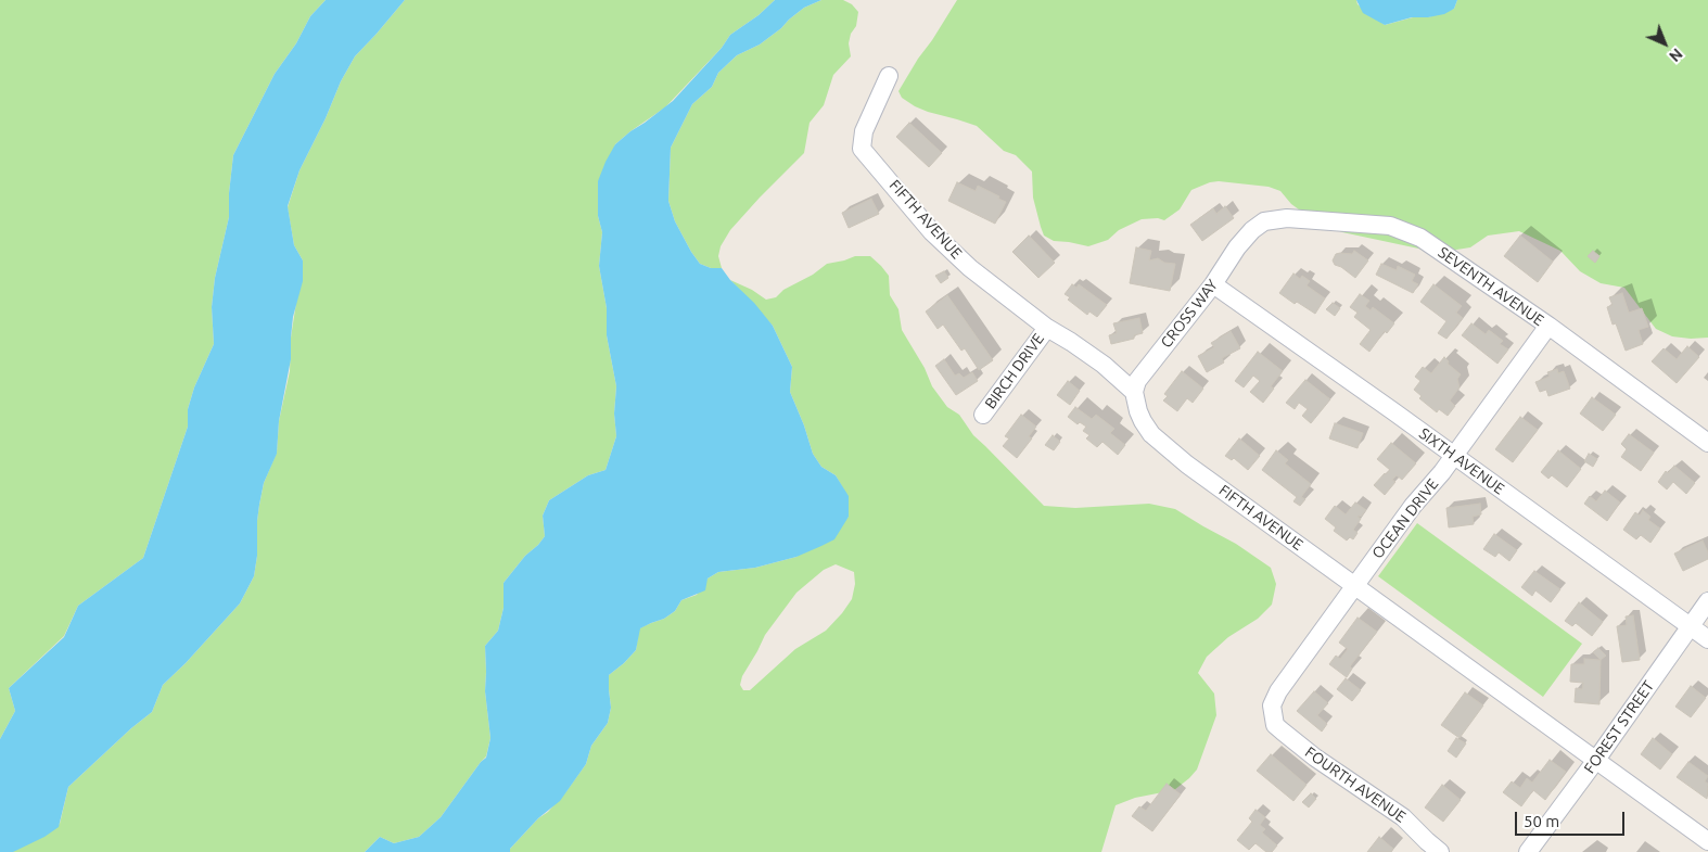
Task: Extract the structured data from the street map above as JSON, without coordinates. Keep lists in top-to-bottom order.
{
  "streets": {
    "street": [
      "FIFTH AVENUE",
      "SEVENTH AVENUE",
      "CROSS WAY",
      "BIRCH DRIVE",
      "SIXTH AVENUE",
      "OCEAN DRIVE",
      "FOREST STREET",
      "FOURTH AVENUE"
    ]
  },
  "crossings": [
    ["FIFTH AVENUE", "CROSS WAY"],
    ["FIFTH AVENUE", "BIRCH DRIVE"],
    ["FIFTH AVENUE", "OCEAN DRIVE"],
    ["FIFTH AVENUE", "FOREST STREET"],
    ["SEVENTH AVENUE", "CROSS WAY"],
    ["SEVENTH AVENUE", "OCEAN DRIVE"],
    ["CROSS WAY", "SIXTH AVENUE"],
    ["SIXTH AVENUE", "OCEAN DRIVE"],
    ["SIXTH AVENUE", "FOREST STREET"],
    ["OCEAN DRIVE", "FOURTH AVENUE"]
  ],
  "scale_bar": "50 m",
  "north": "bottom right"
}
